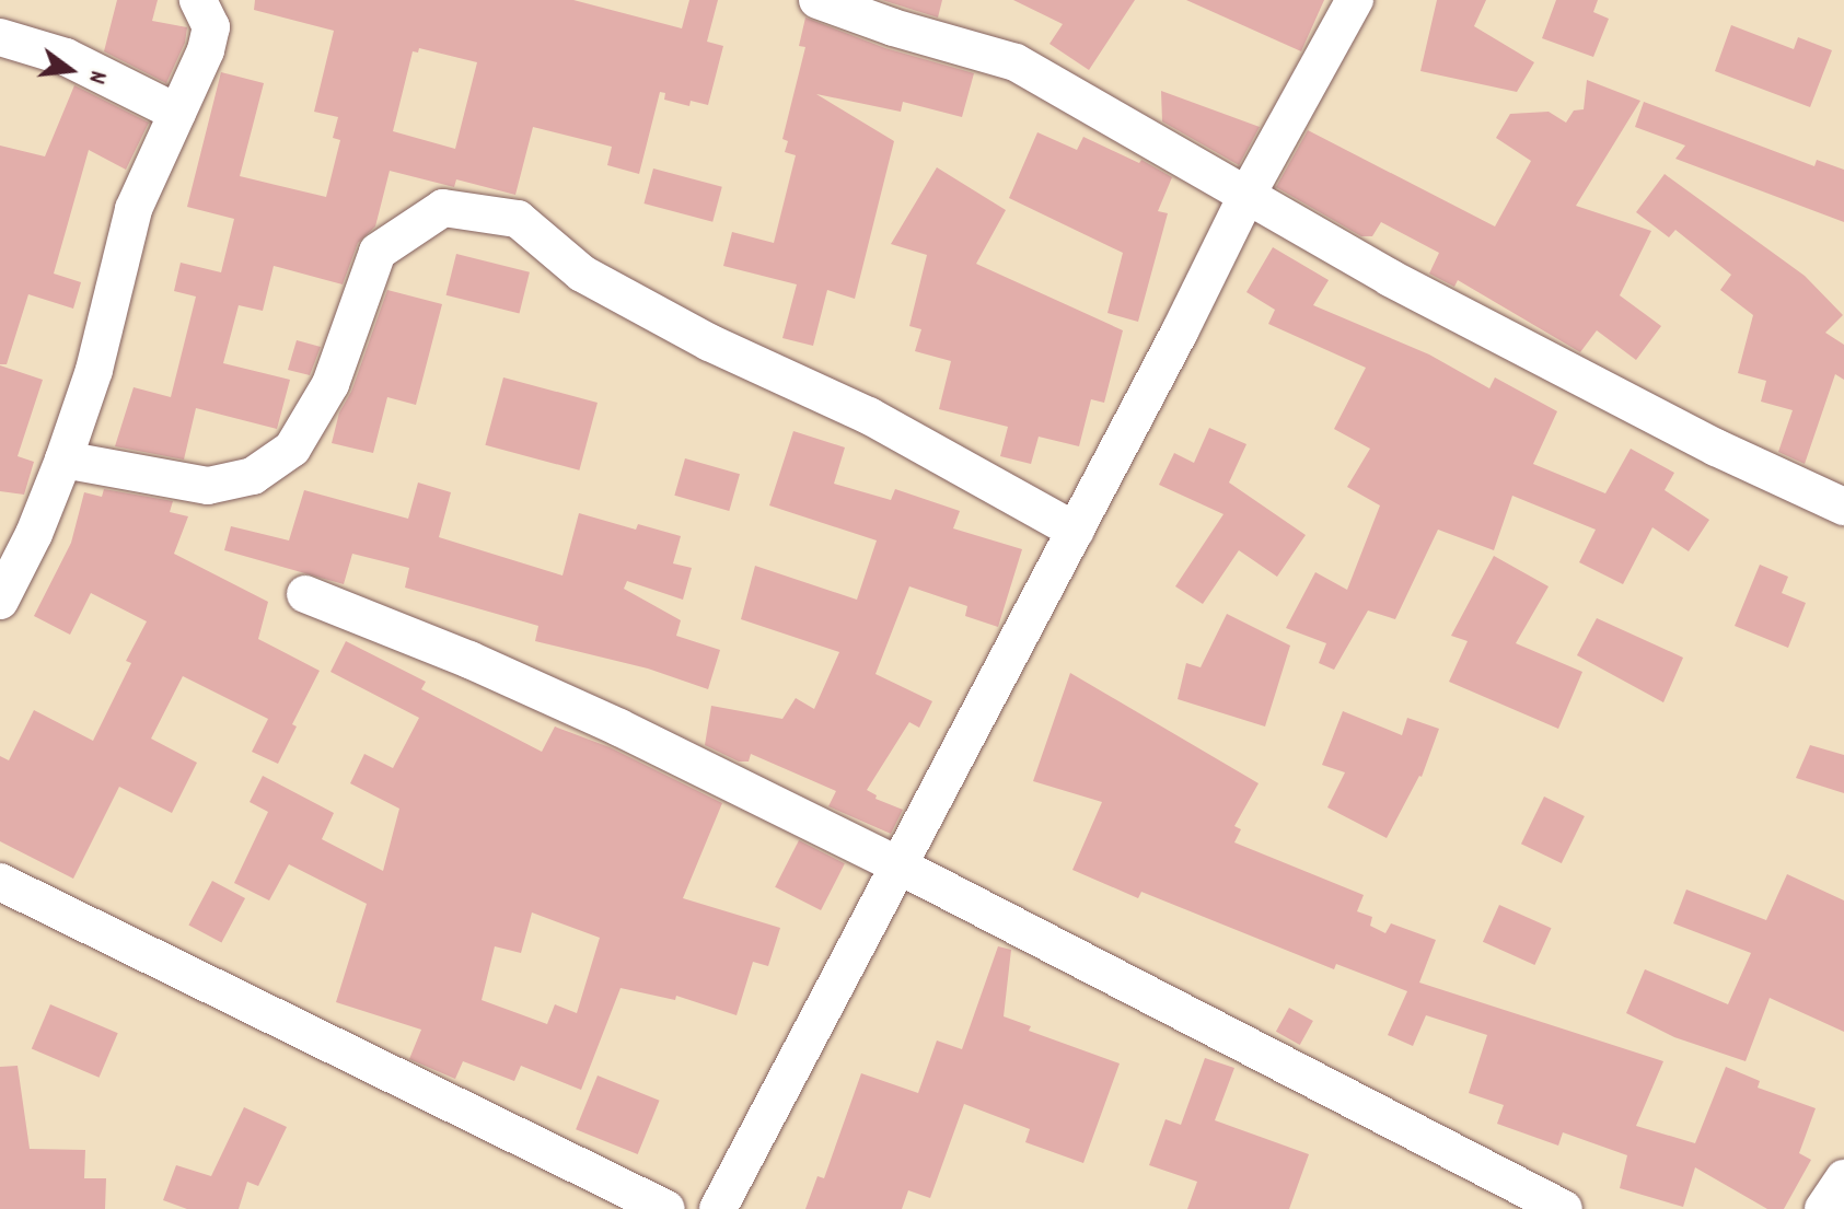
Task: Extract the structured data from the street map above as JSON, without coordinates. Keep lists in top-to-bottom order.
{
  "north": "right"
}
